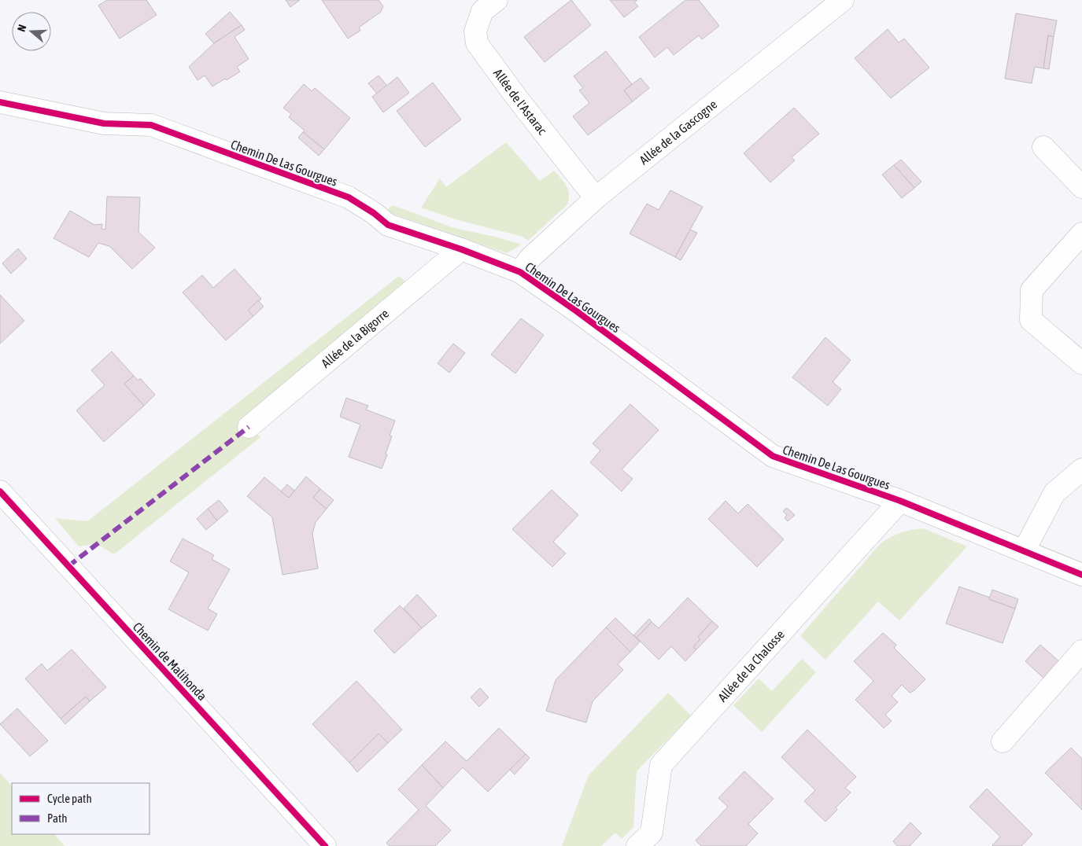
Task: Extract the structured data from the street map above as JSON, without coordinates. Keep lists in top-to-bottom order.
{
  "streets": {
    "street": [
      "Allée de l'Astarac",
      "Allée de la Gascogne",
      "Chemin De Las Gourgues",
      "Allée de la Bigorre",
      "Chemin de Malihonda",
      "Allée de la Chalosse"
    ]
  },
  "crossings": [
    ["Allée de l'Astarac", "Allée de la Gascogne"],
    ["Allée de la Gascogne", "Chemin De Las Gourgues"],
    ["Chemin De Las Gourgues", "Allée de la Bigorre"],
    ["Chemin De Las Gourgues", "Allée de la Chalosse"]
  ],
  "legend": ["Cycle path", "Path"],
  "north": "left"
}
